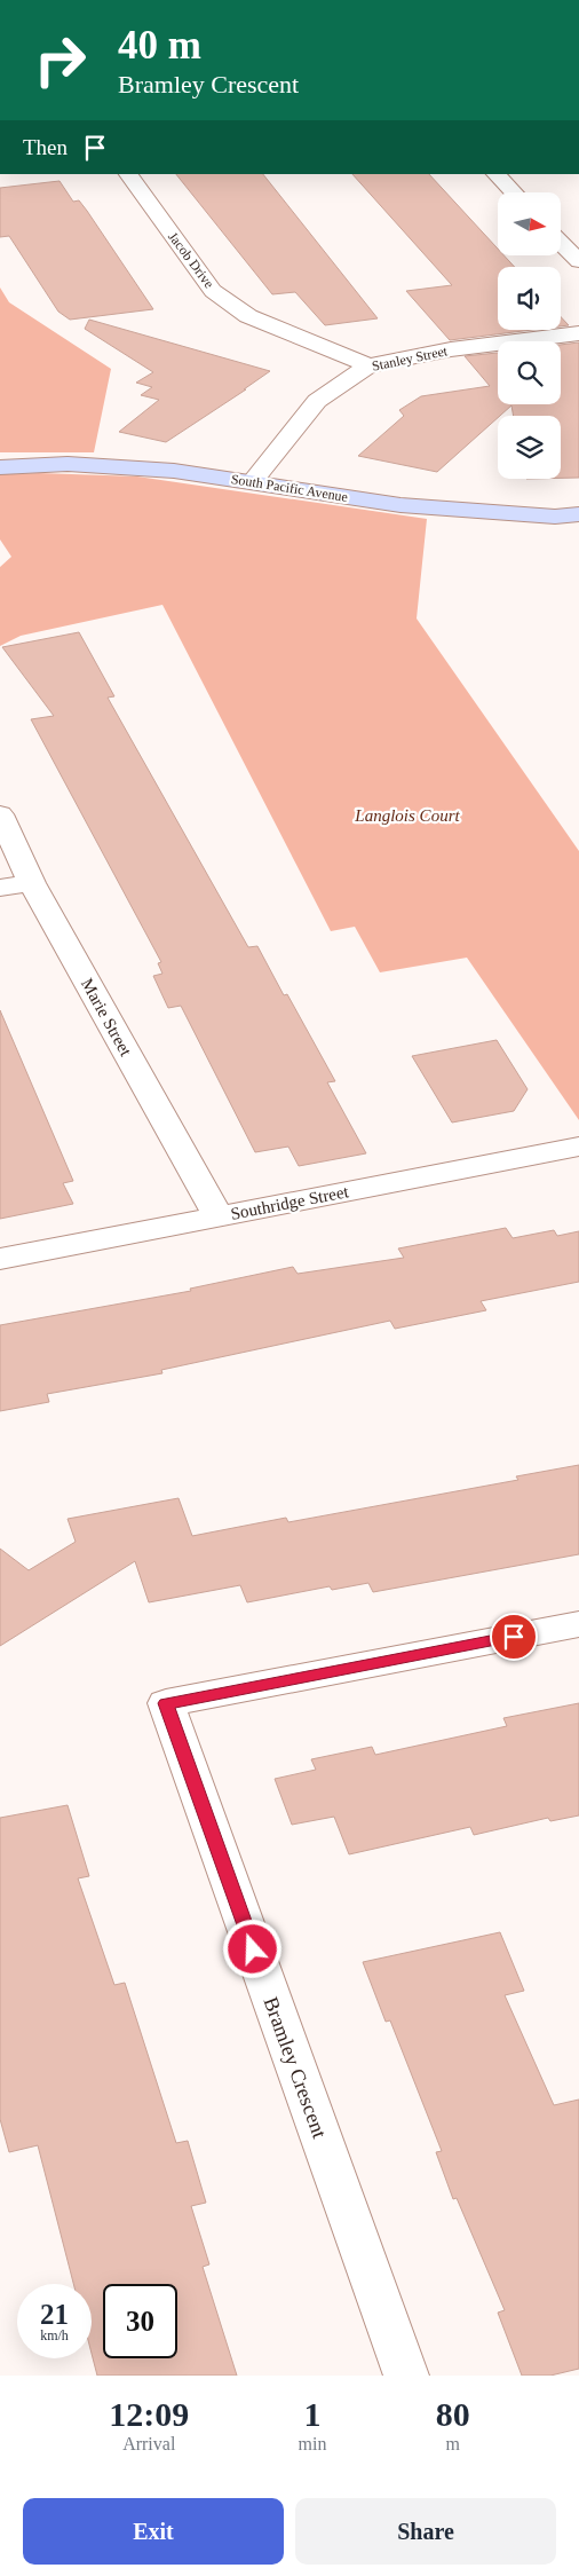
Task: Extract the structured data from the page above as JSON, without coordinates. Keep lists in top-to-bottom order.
{
  "streets": {
    "street": [
      "Jacob Drive",
      "Stanley Street",
      "South Pacific Avenue",
      "Marie Street",
      "Southridge Street",
      "Bramley Crescent"
    ]
  },
  "crossings": [
    ["Jacob Drive", "Stanley Street"],
    ["Stanley Street", "South Pacific Avenue"],
    ["Marie Street", "Southridge Street"]
  ],
  "parks": ["Langlois Court"],
  "north": "right",
  "page": {
    "turn": ["40 m", "Bramley Crescent"],
    "then": "Then",
    "speed": "21 km/h",
    "limit": "30",
    "eta": [
      "12:09",
      "Arrival",
      "1",
      "min",
      "80",
      "m"
    ],
    "buttons": ["Exit", "Share"]
  }
}
